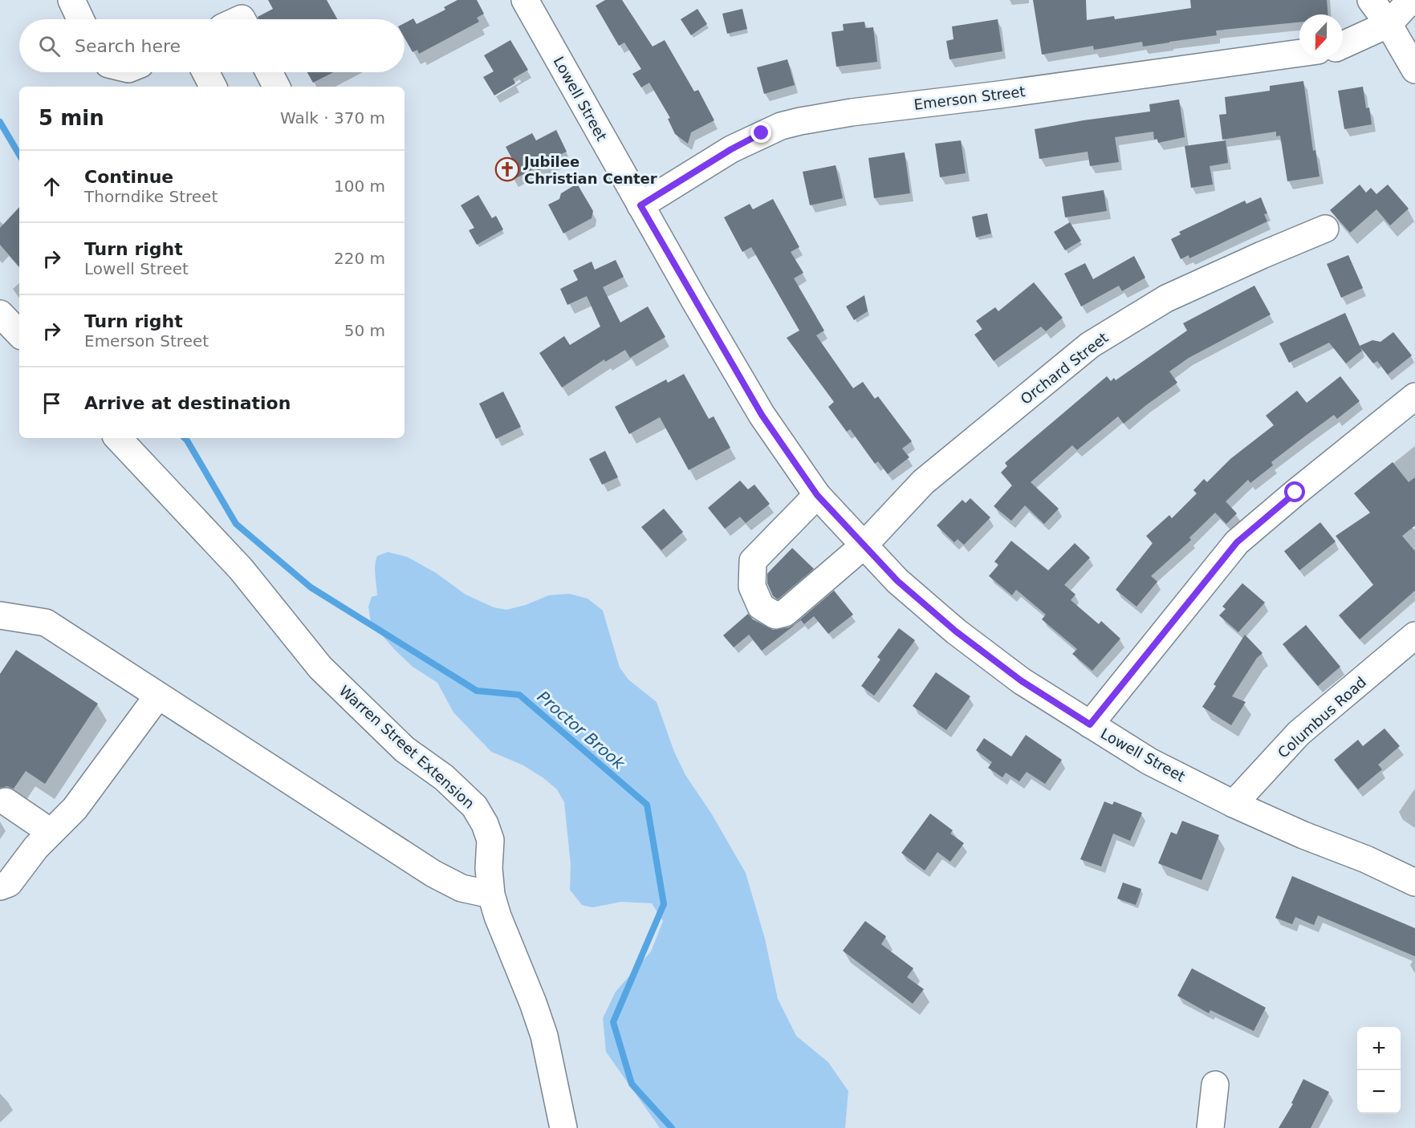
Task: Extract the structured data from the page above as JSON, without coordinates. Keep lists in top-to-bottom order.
{
  "streets": {
    "street": [
      "Emerson Street",
      "Lowell Street",
      "Orchard Street",
      "Columbus Road",
      "Warren Street Extension"
    ]
  },
  "crossings": [
    ["Emerson Street", "Lowell Street"],
    ["Lowell Street", "Orchard Street"],
    ["Lowell Street", "Columbus Road"]
  ],
  "water": ["Proctor Brook"],
  "places": {
    "church": ["Jubilee Christian Center"]
  },
  "north": "bottom",
  "page": {
    "search": "Search here",
    "heading": ["5 min", "Walk · 370 m"],
    "list": [
      ["Continue", "Thorndike Street", "100 m"],
      ["Turn right", "Lowell Street", "220 m"],
      ["Turn right", "Emerson Street", "50 m"],
      "Arrive at destination"
    ],
    "map_buttons": ["+", "−"]
  }
}
